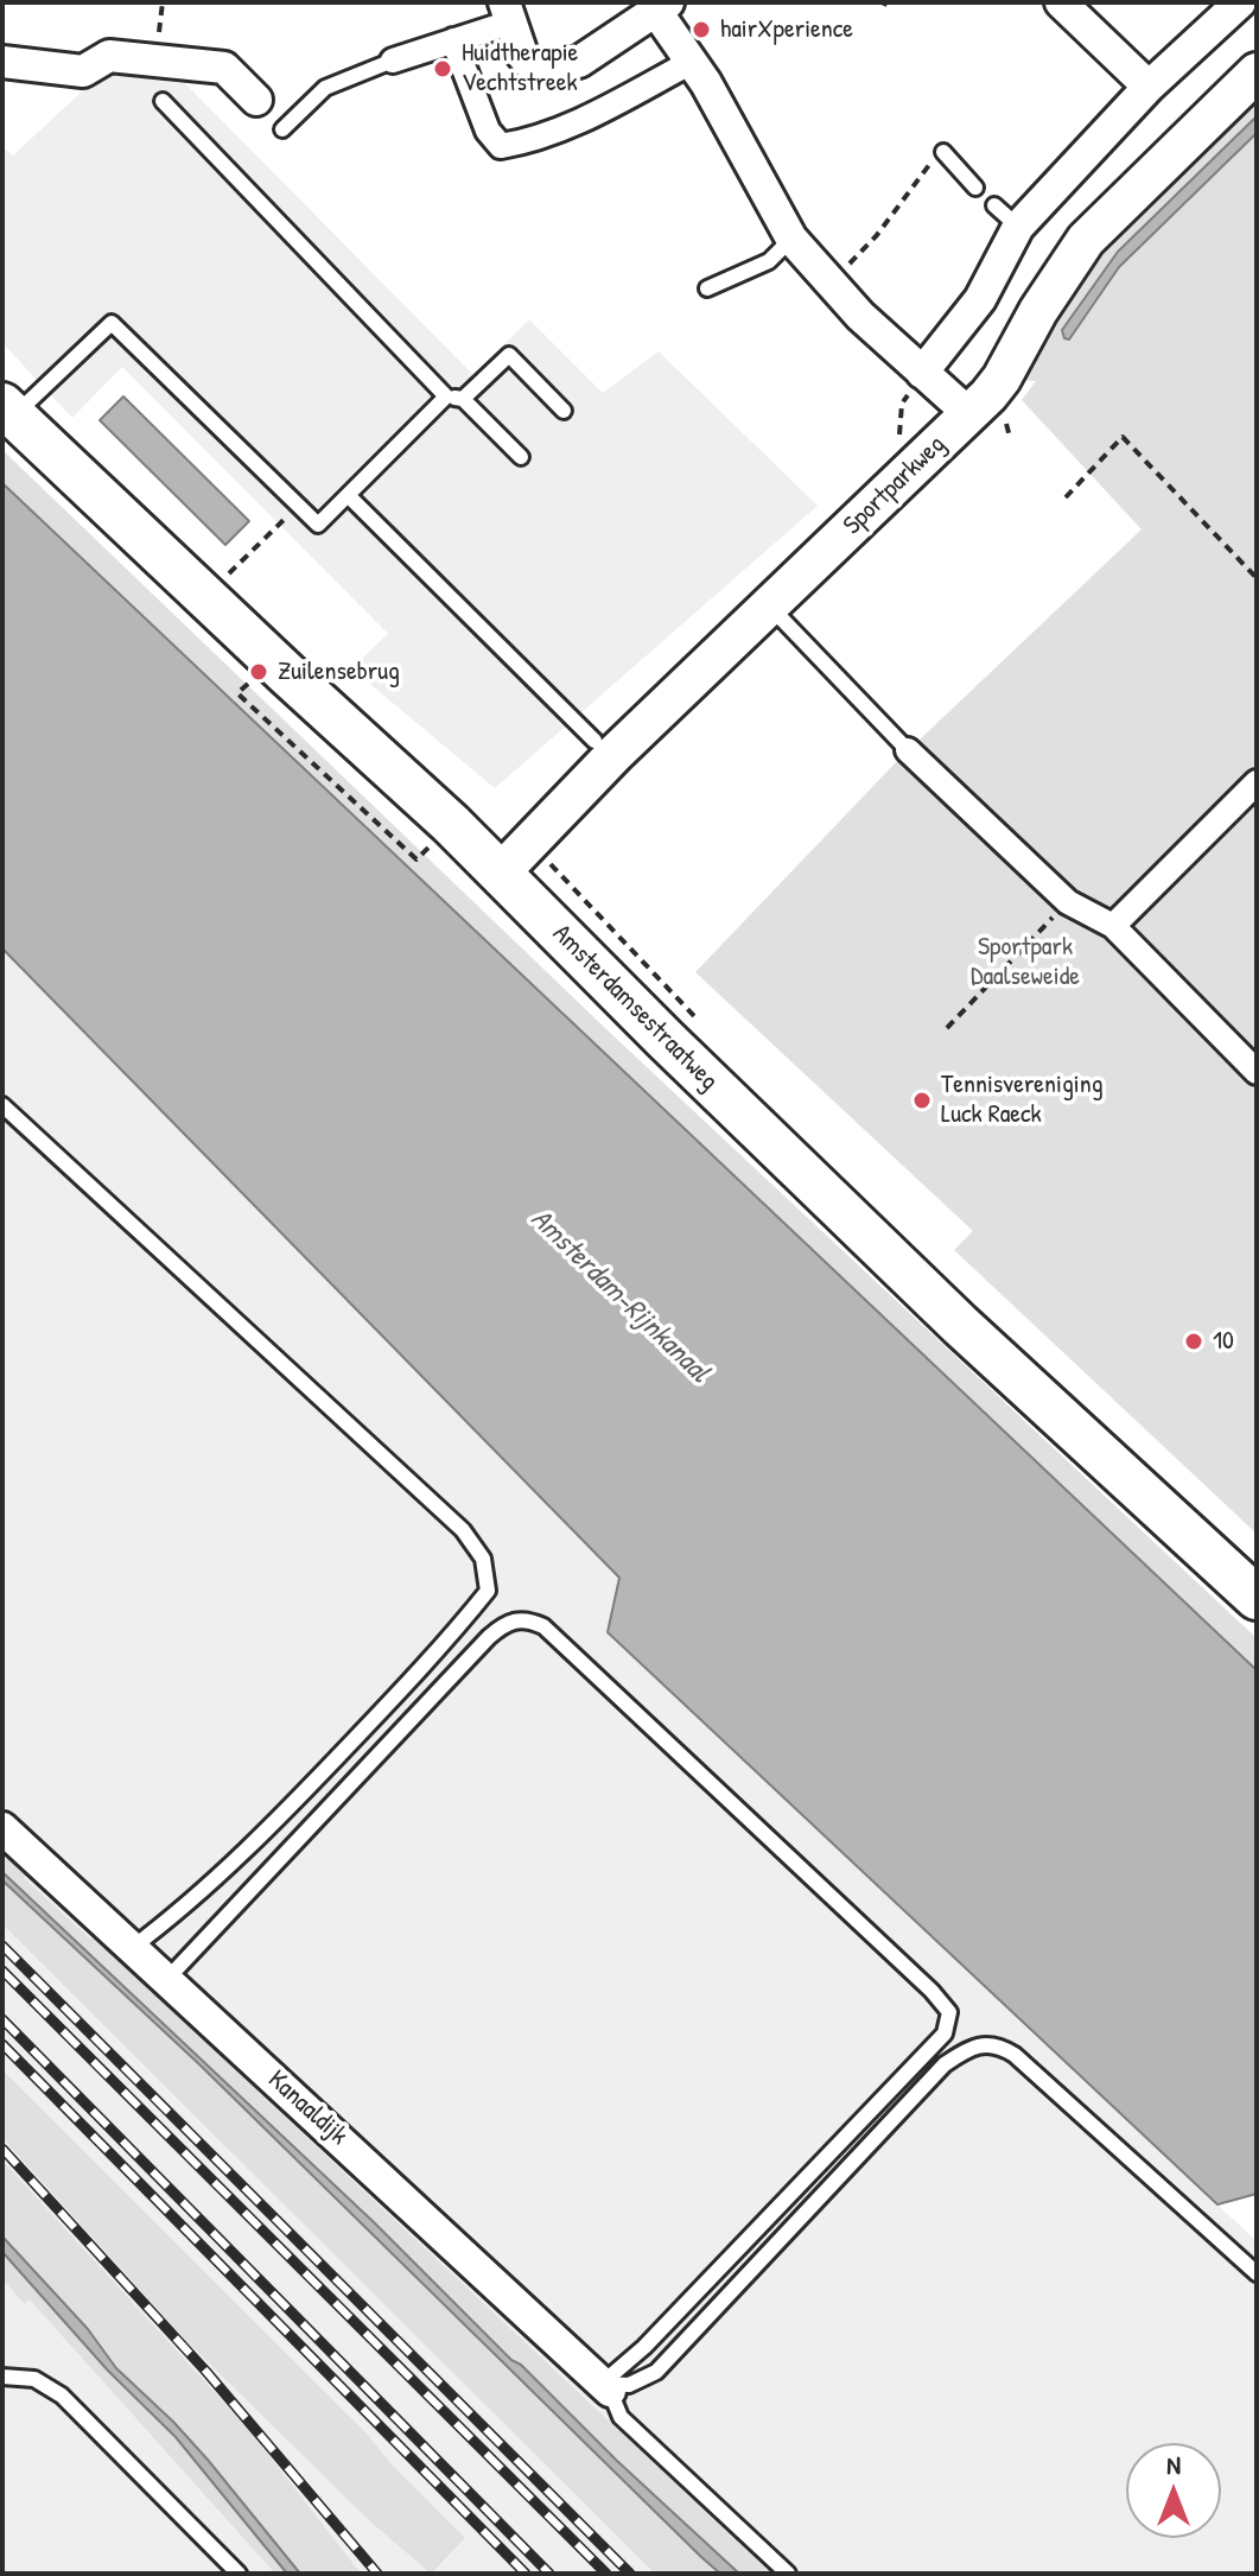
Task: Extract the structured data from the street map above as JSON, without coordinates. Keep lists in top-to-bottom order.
{
  "streets": {
    "main road": ["Amsterdamsestraatweg"],
    "street": ["Sportparkweg", "Kanaaldijk"]
  },
  "crossings": [
    ["Sportparkweg", "Amsterdamsestraatweg"]
  ],
  "water": ["Amsterdam-Rijnkanaal"],
  "parks": ["Sportpark Daalseweide"],
  "places": [
    "hairXperience",
    "Huidtherapie Vechtstreek",
    "Zuilensebrug",
    "Tennisvereniging Luck Raeck",
    "10"
  ],
  "north": "top"
}
